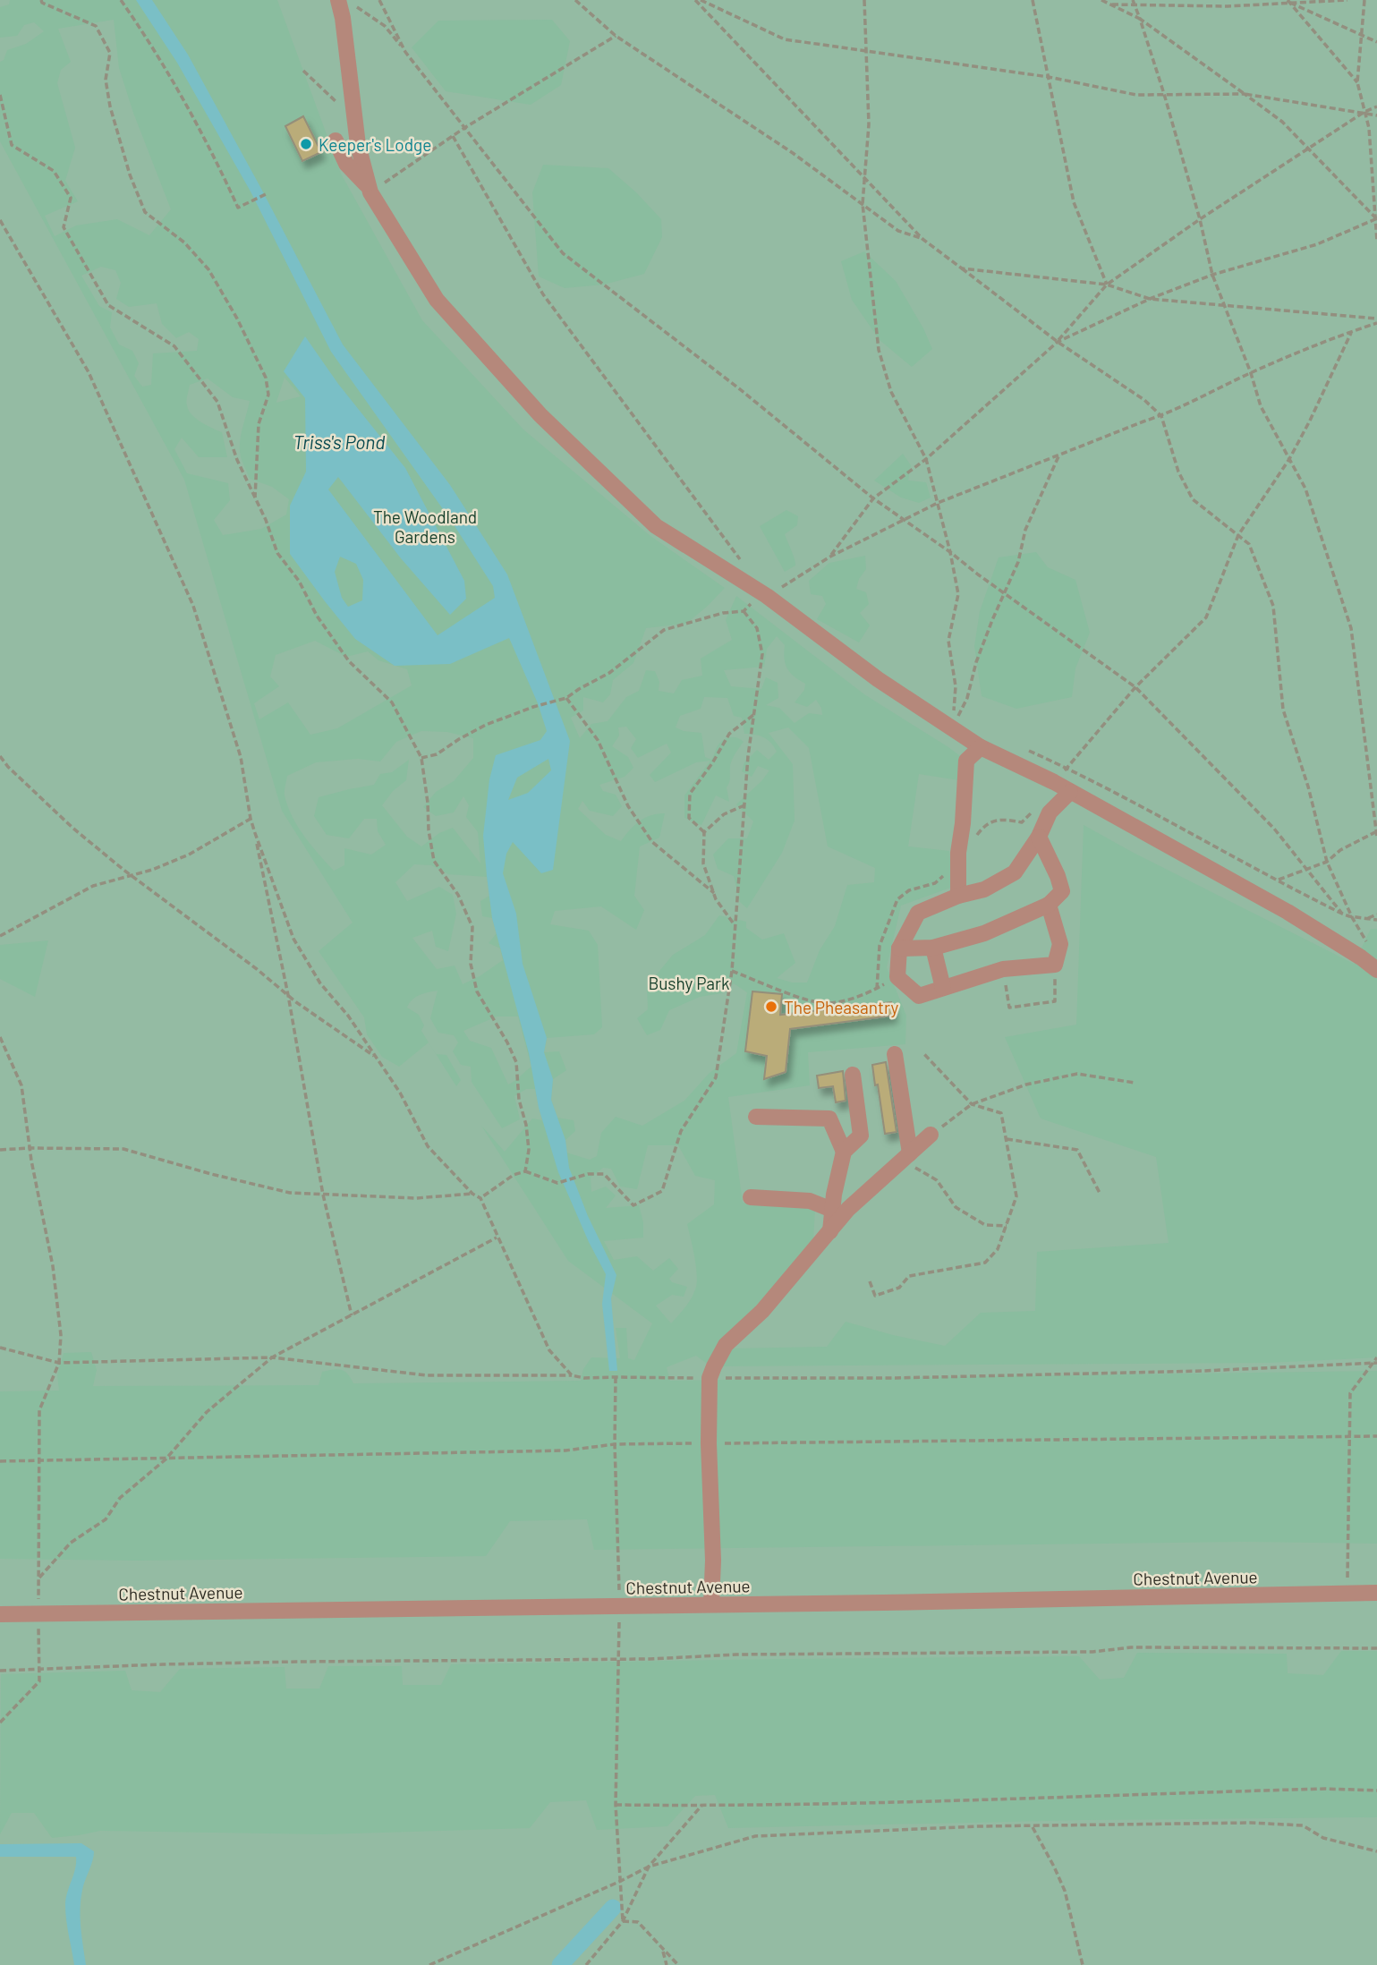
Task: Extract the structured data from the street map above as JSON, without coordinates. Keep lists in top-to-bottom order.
{
  "streets": {
    "street": ["Chestnut Avenue"]
  },
  "water": ["Triss's Pond"],
  "parks": ["The Woodland Gardens", "Bushy Park"],
  "places": ["Keeper's Lodge", "The Pheasantry"]
}
